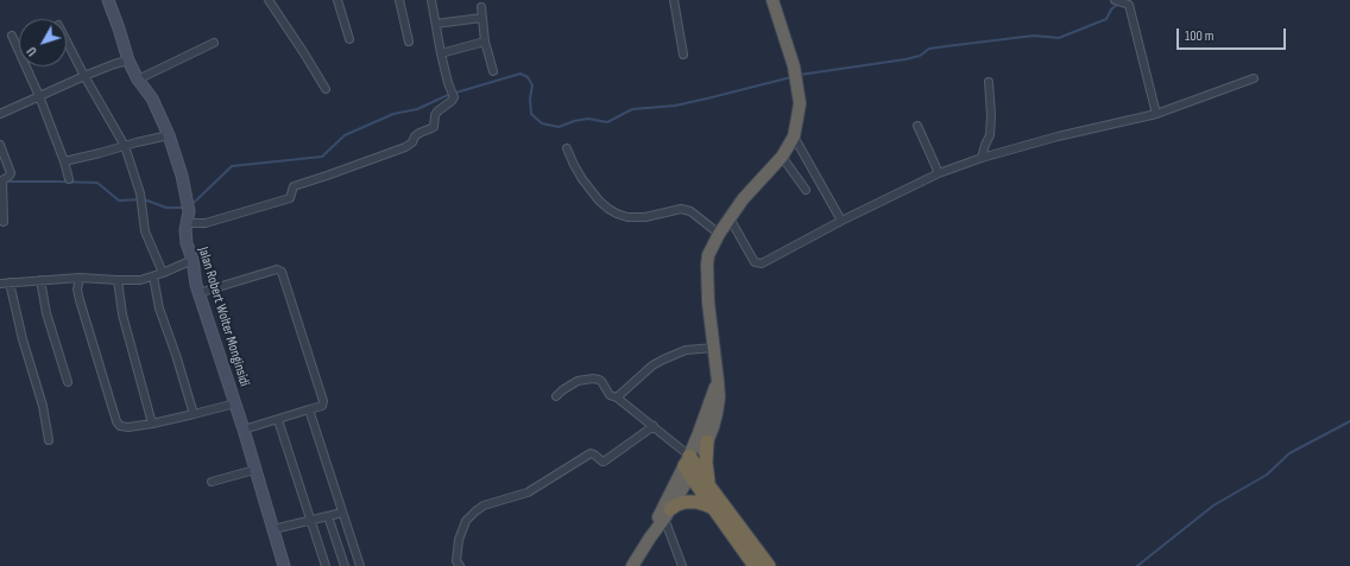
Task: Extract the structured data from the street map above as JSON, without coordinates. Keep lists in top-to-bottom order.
{
  "streets": {
    "main road": ["Jalan Robert Wolter Monginsidi"]
  },
  "scale_bar": "100 m",
  "north": "bottom left"
}
